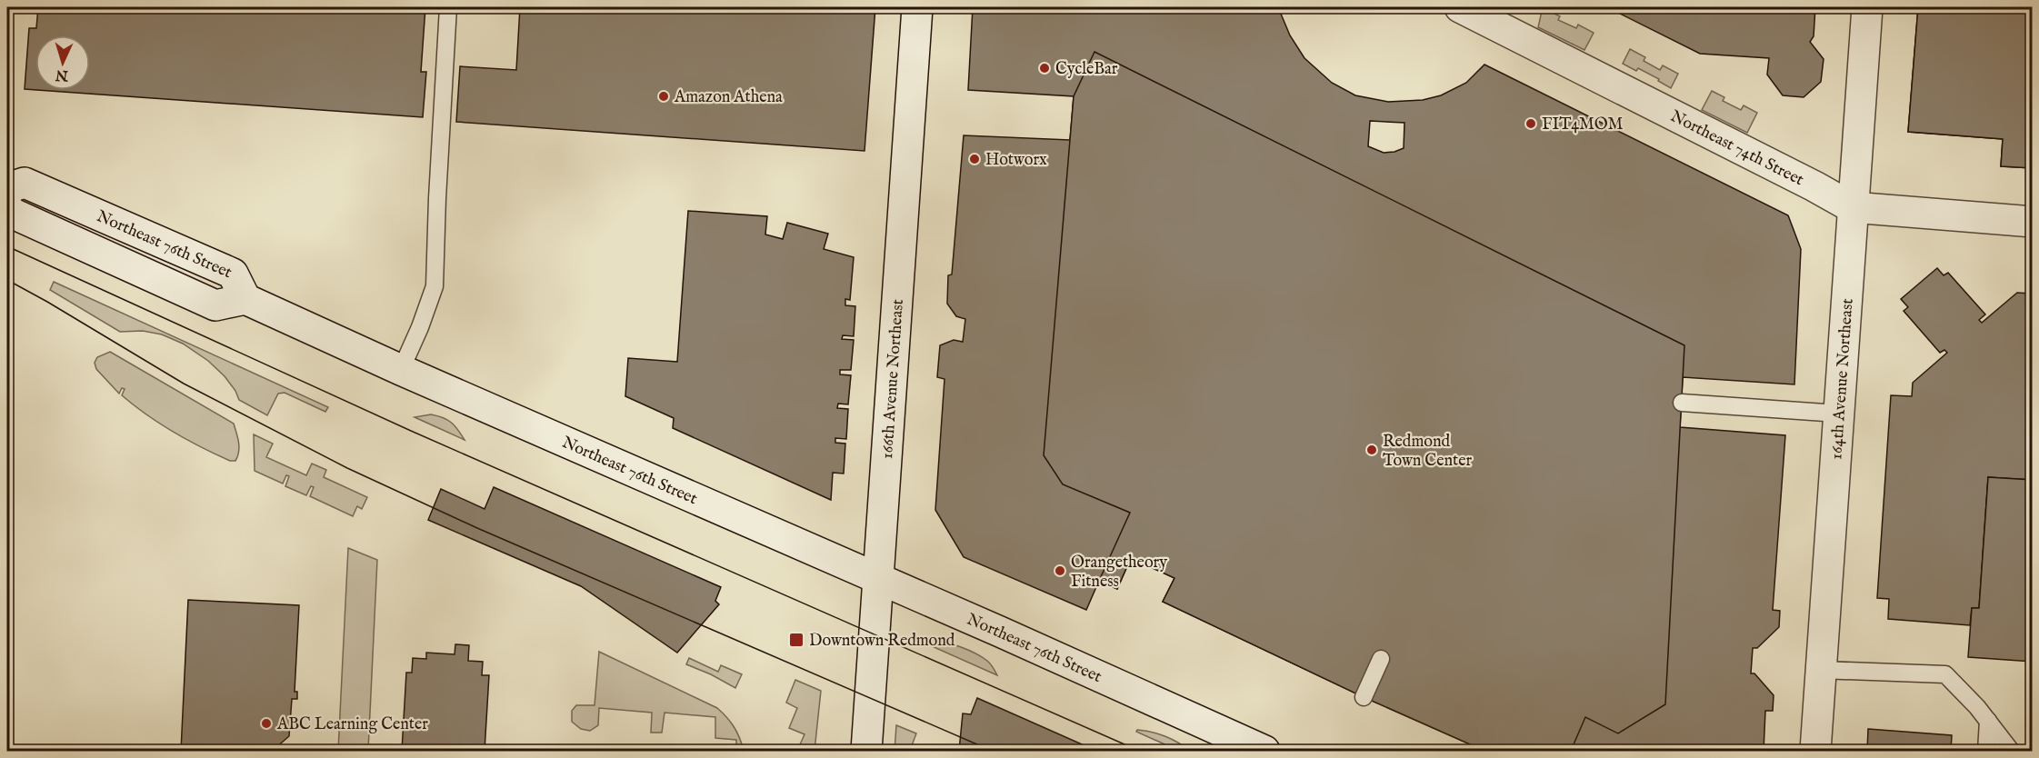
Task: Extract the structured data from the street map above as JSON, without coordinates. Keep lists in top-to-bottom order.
{
  "streets": {
    "street": [
      "Northeast 74th Street",
      "Northeast 76th Street",
      "166th Avenue Northeast",
      "164th Avenue Northeast"
    ]
  },
  "crossings": [
    ["Northeast 74th Street", "164th Avenue Northeast"],
    ["Northeast 76th Street", "166th Avenue Northeast"]
  ],
  "places": {
    "other": [
      "CycleBar",
      "Amazon Athena",
      "FIT4MOM",
      "Hotworx",
      "Redmond Town Center",
      "Orangetheory Fitness",
      "ABC Learning Center"
    ],
    "transit": ["Downtown Redmond"]
  },
  "north": "bottom"
}
